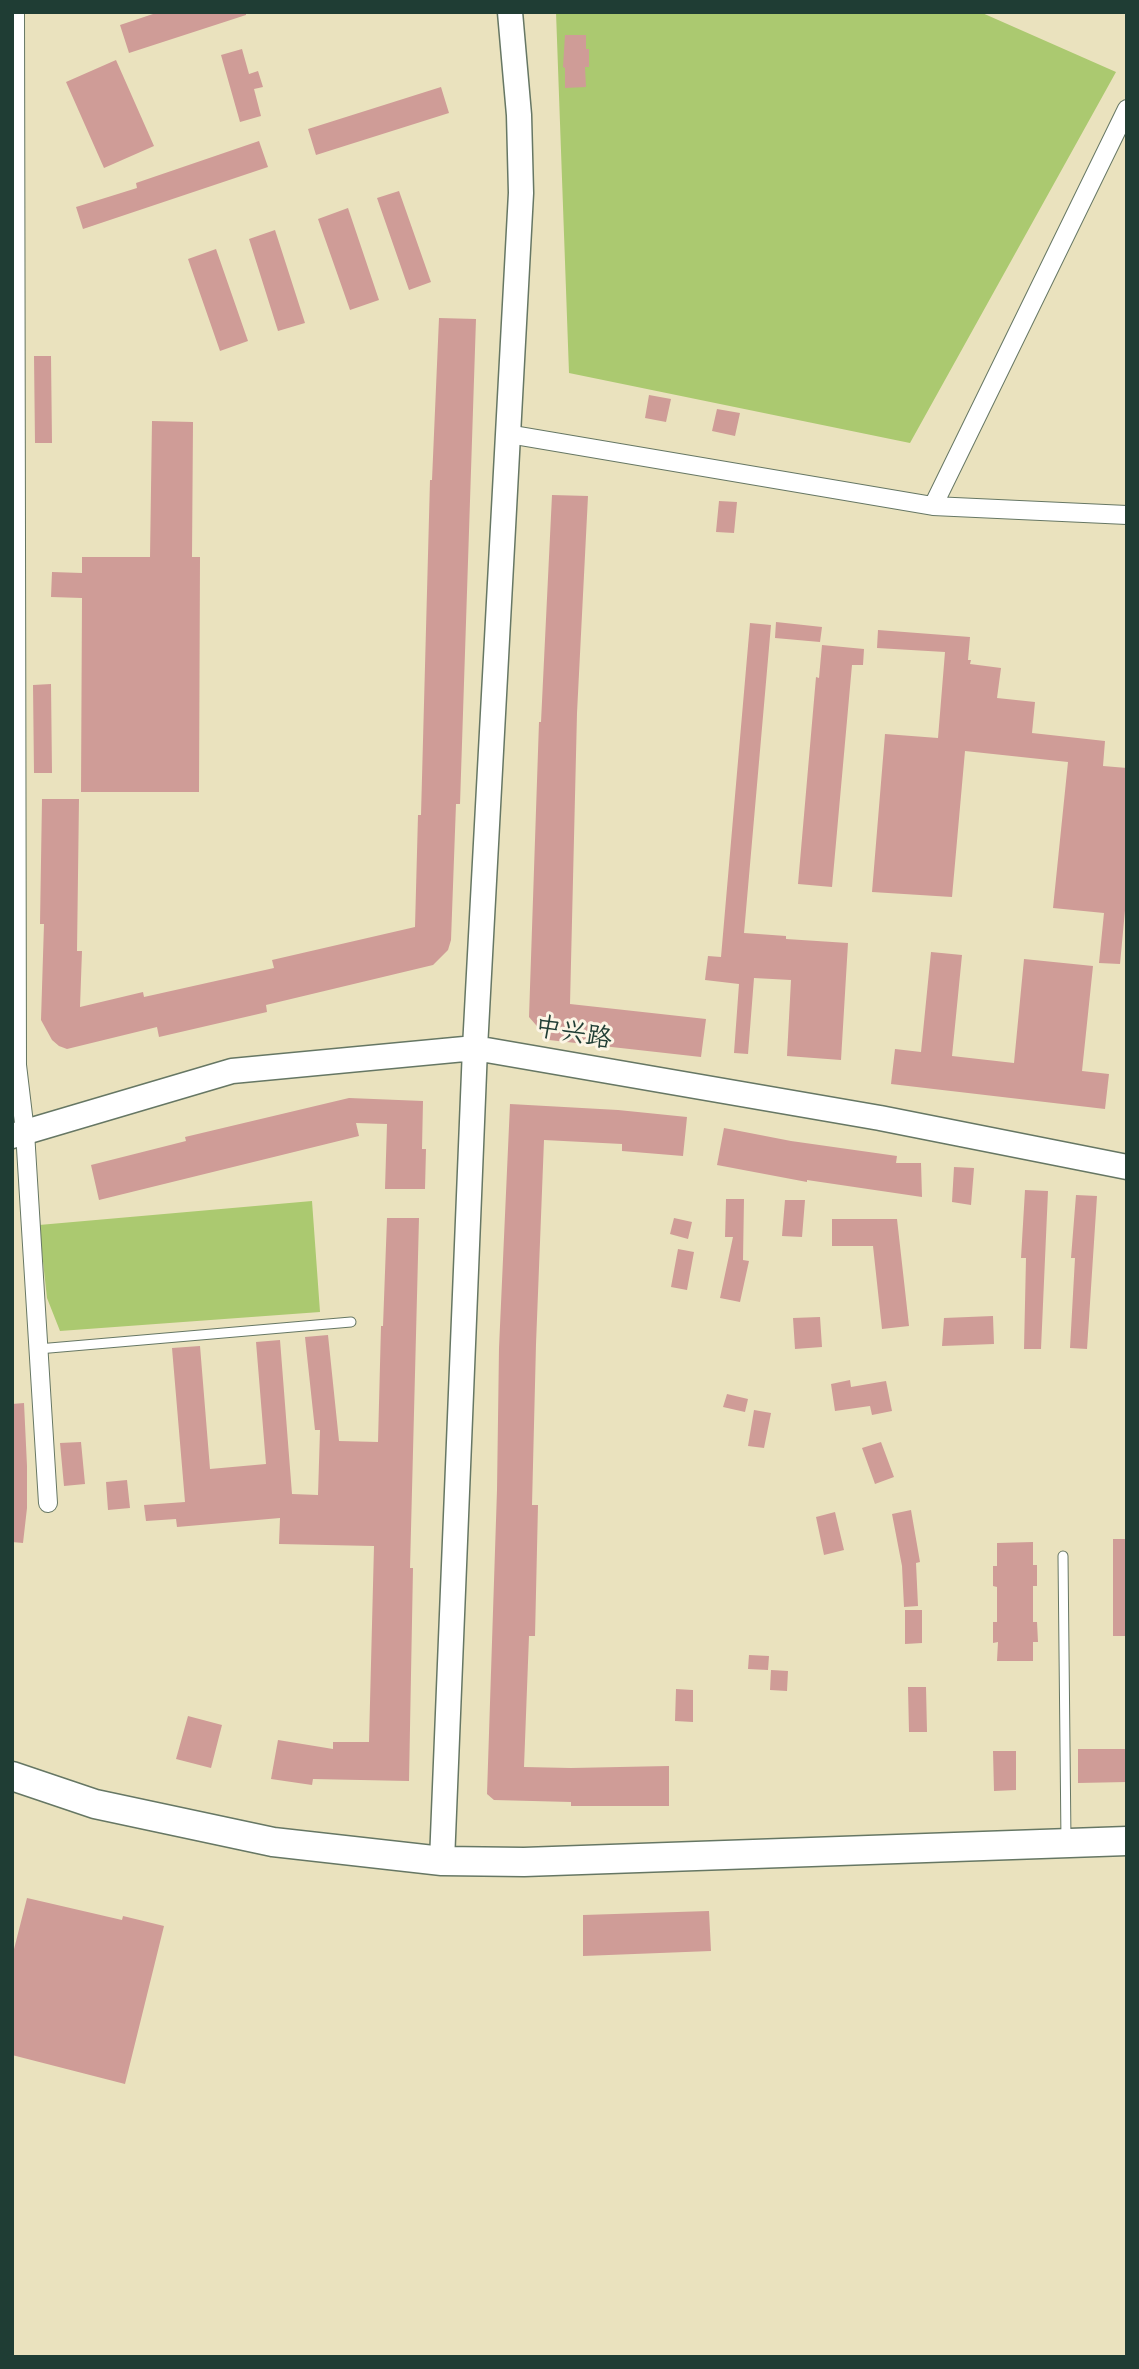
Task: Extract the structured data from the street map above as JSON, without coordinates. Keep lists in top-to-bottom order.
{
  "streets": {
    "main road": ["中兴路"]
  }
}
